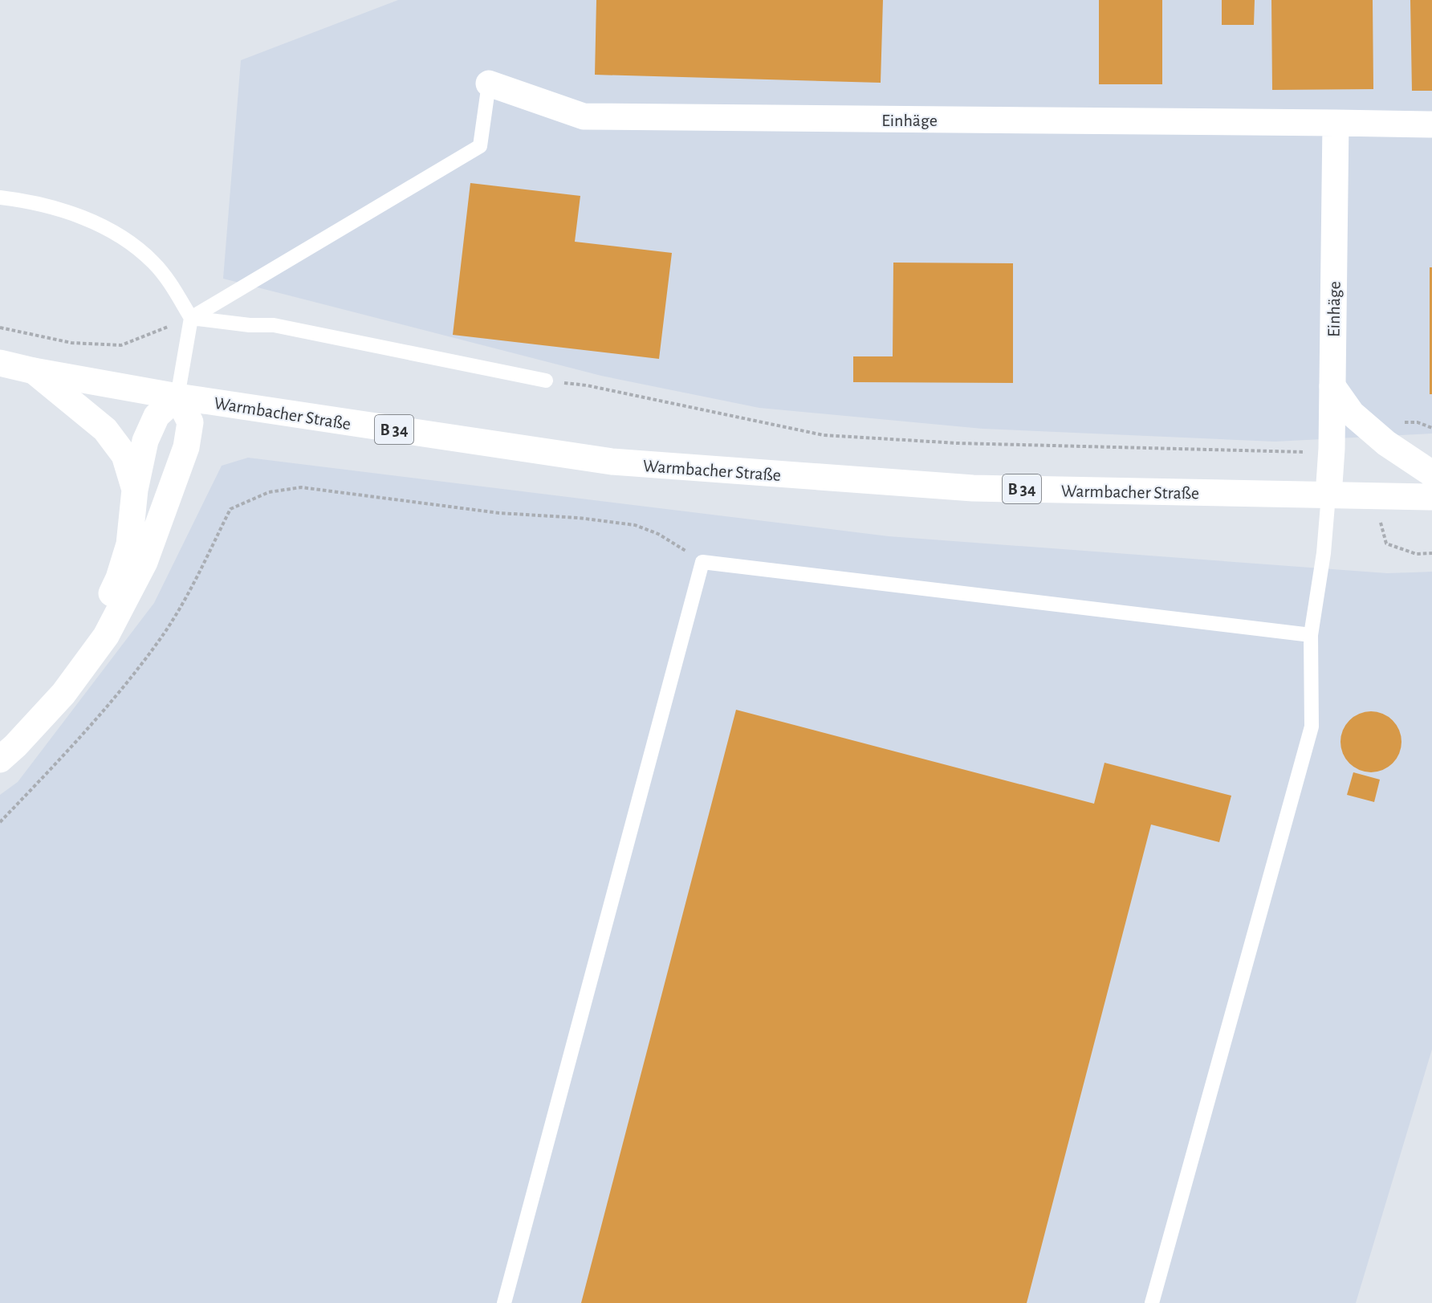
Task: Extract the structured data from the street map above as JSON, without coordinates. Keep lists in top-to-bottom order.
{
  "streets": {
    "main road": ["Einhäge", "Warmbacher Straße", "B 34"]
  },
  "crossings": [
    ["Einhäge", "Warmbacher Straße"]
  ]
}
